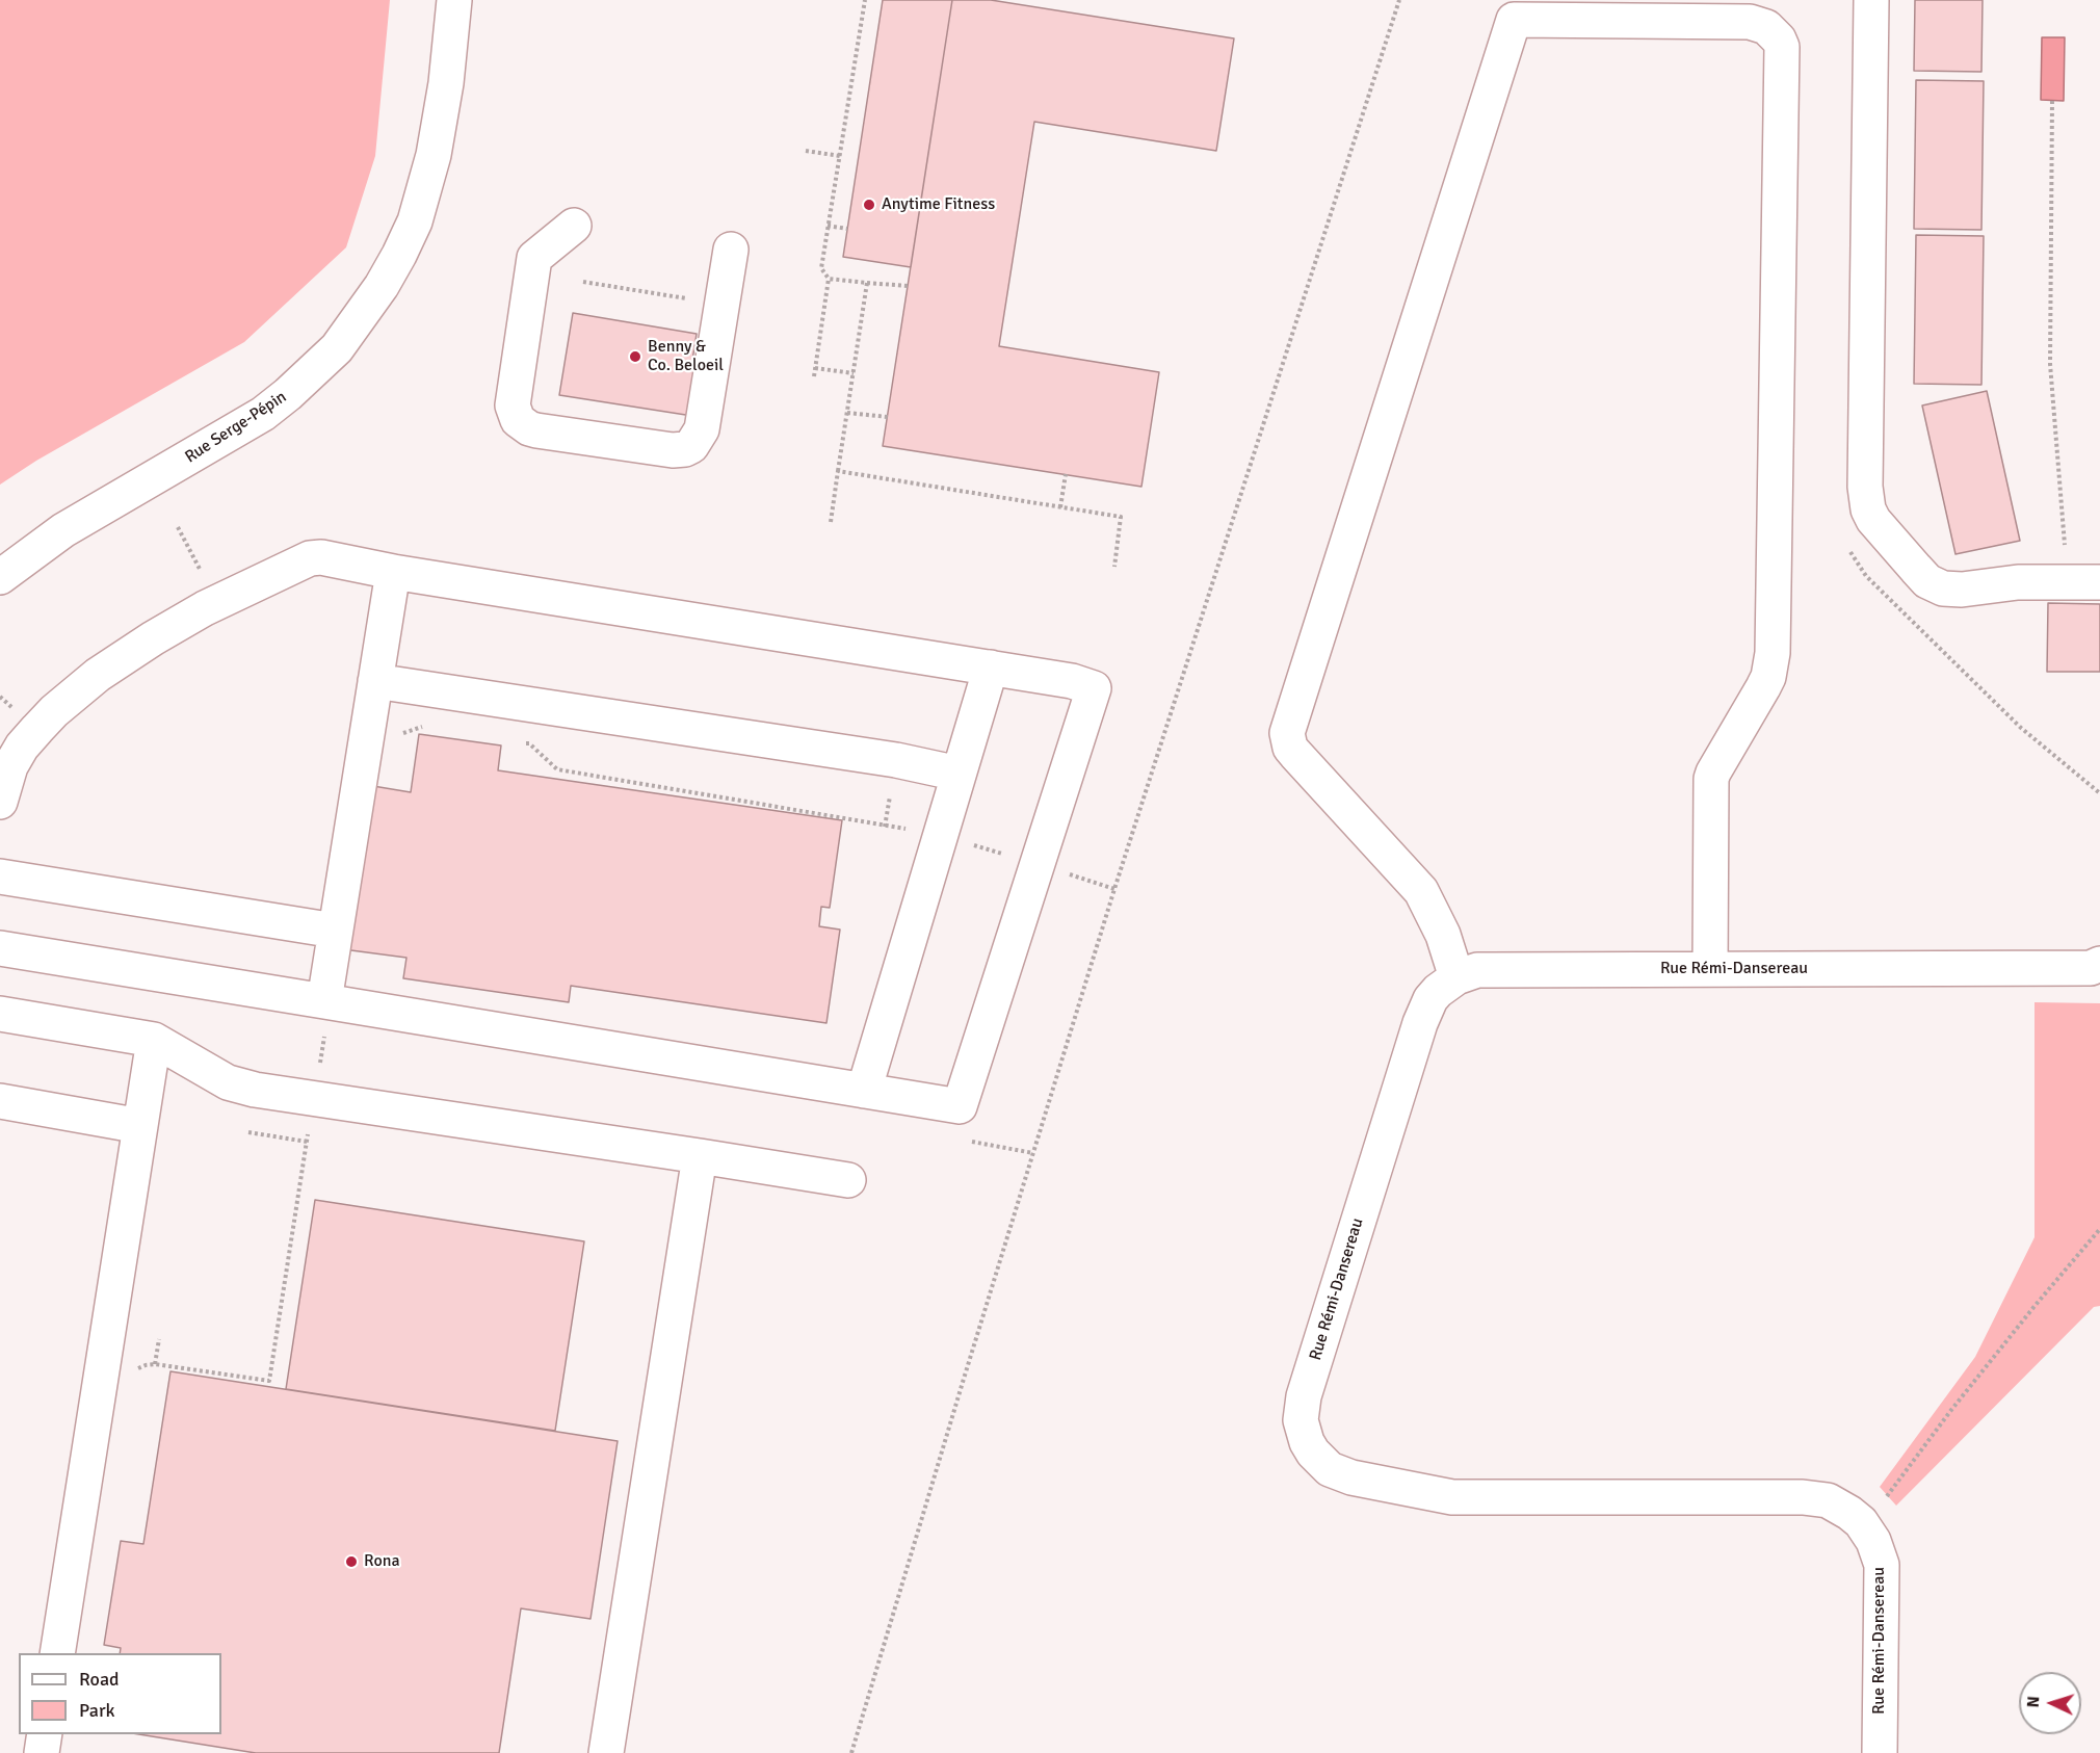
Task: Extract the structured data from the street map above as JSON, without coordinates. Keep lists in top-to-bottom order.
{
  "streets": {
    "street": ["Rue Serge-Pépin", "Rue Rémi-Dansereau"]
  },
  "places": ["Anytime Fitness", "Benny & Co. Beloeil", "Rona"],
  "legend": ["Road", "Park"],
  "north": "left"
}
